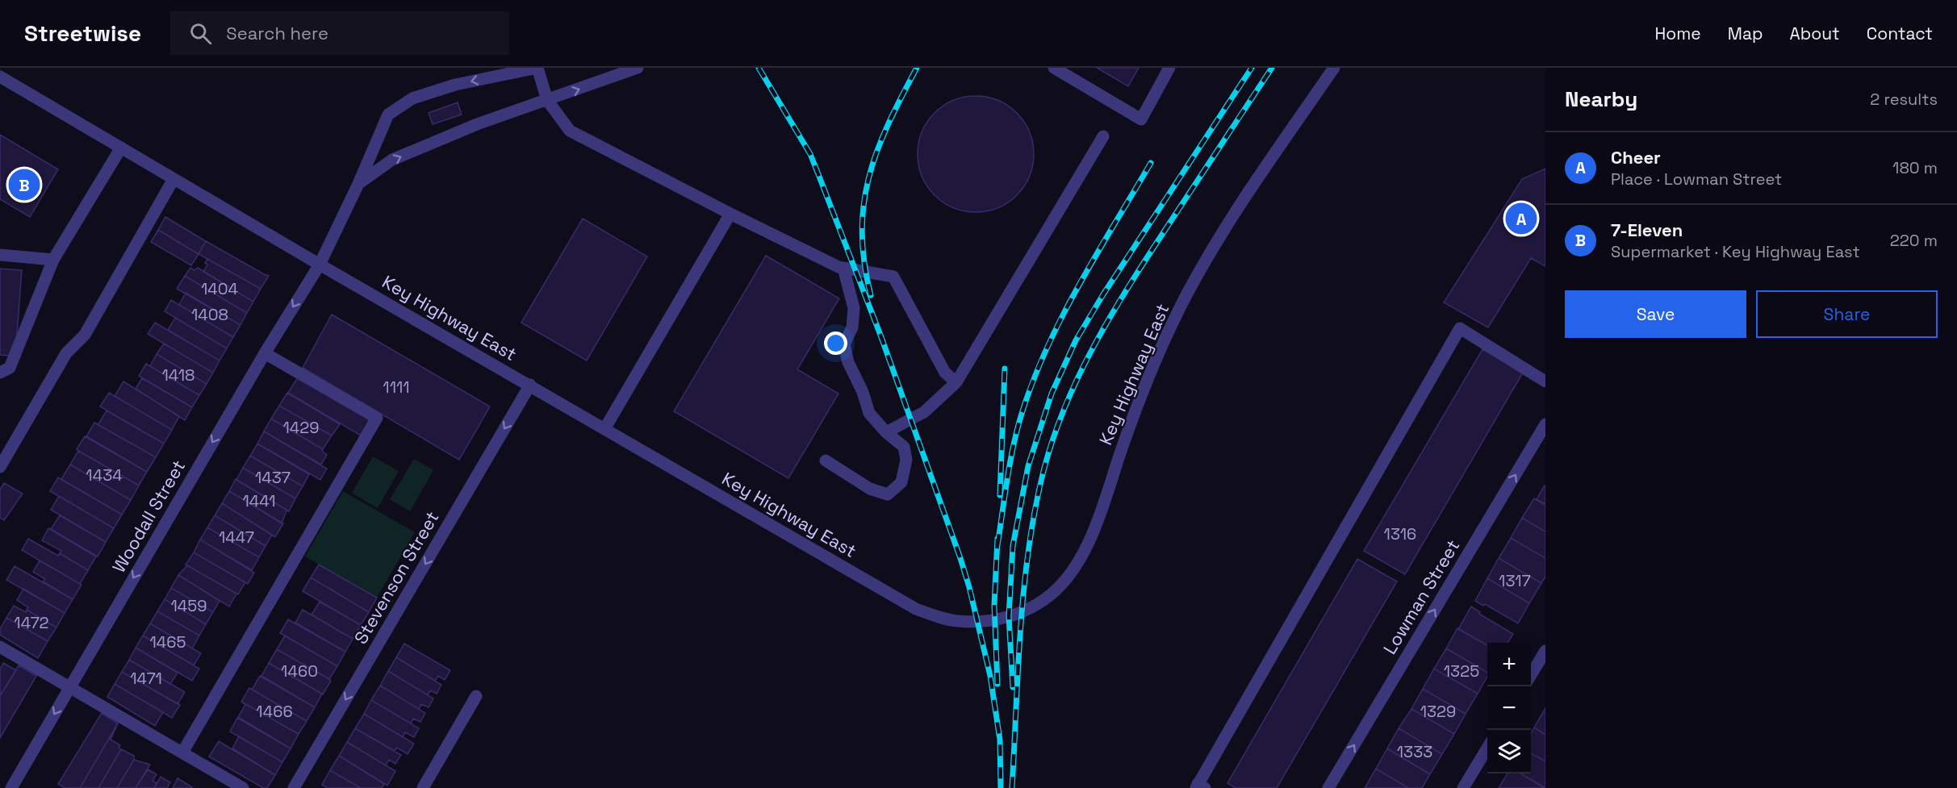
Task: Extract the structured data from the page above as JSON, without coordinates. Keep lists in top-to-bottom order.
{
  "streets": {
    "street": [
      "Key Highway East",
      "Woodall Street",
      "Stevenson Street",
      "Lowman Street"
    ]
  },
  "crossings": [
    ["Key Highway East", "Woodall Street"],
    ["Key Highway East", "Stevenson Street"]
  ],
  "one_way": ["Woodall Street", "Stevenson Street", "Lowman Street"],
  "house_numbers": [
    "1404",
    "1408",
    "1418",
    "1111",
    "1429",
    "1434",
    "1437",
    "1441",
    "1316",
    "1447",
    "1317",
    "1459",
    "1472",
    "1465",
    "1460",
    "1325",
    "1471",
    "1466",
    "1329",
    "1333"
  ],
  "page": {
    "header": "Streetwise",
    "search": "Search here",
    "nav": [
      "Home",
      "Map",
      "About",
      "Contact"
    ],
    "heading": ["Nearby", "2 results"],
    "list": [
      {
        "mark": "A",
        "name": "Cheer",
        "note": "Place · Lowman Street",
        "value": "180 m"
      },
      {
        "mark": "B",
        "name": "7-Eleven",
        "note": "Supermarket · Key Highway East",
        "value": "220 m"
      }
    ],
    "pins": ["B", "A"],
    "buttons": ["Save", "Share"],
    "map_buttons": ["+", "−"]
  }
}
